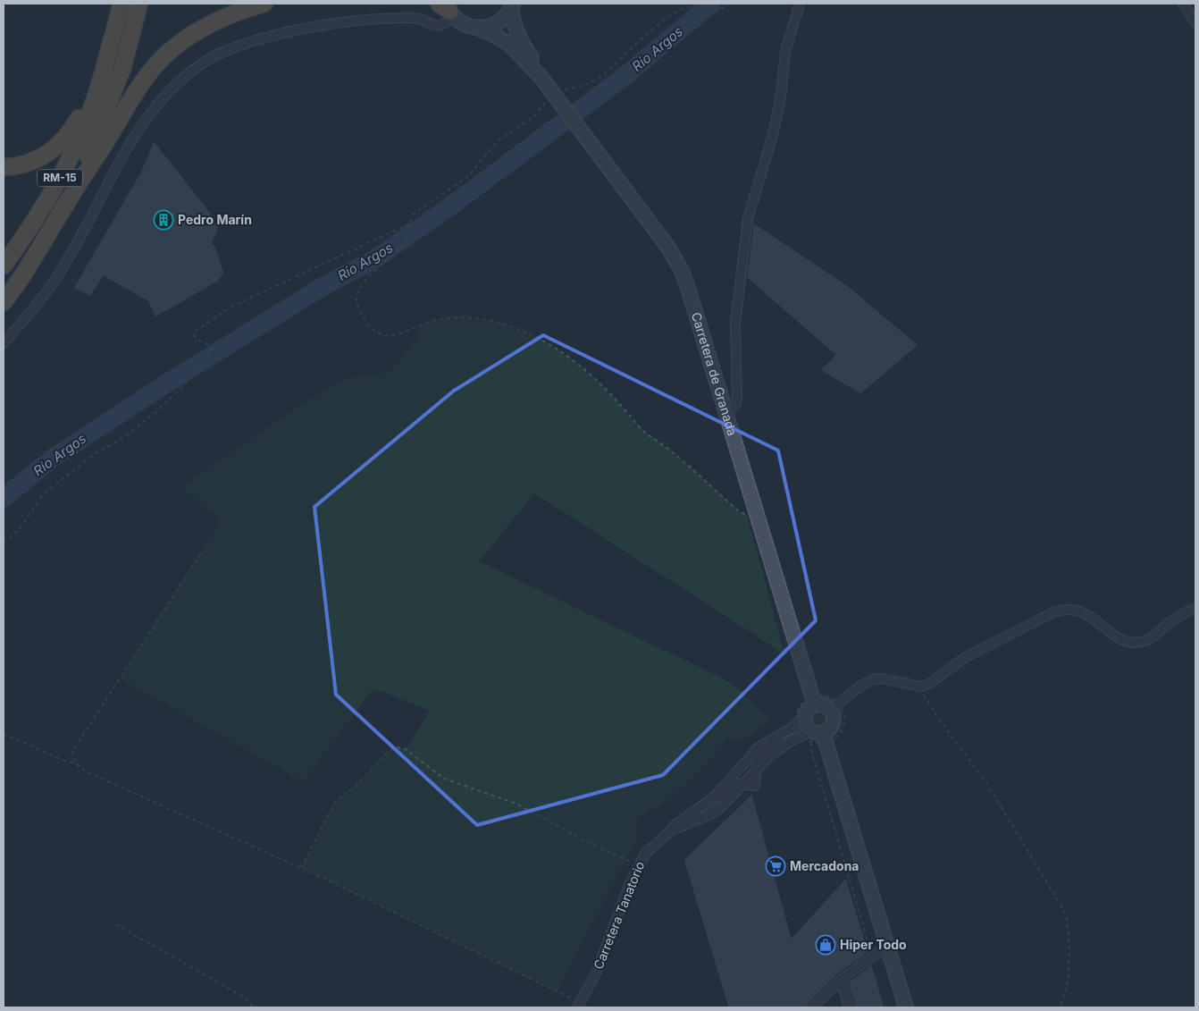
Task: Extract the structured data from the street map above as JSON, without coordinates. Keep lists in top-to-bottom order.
{
  "streets": {
    "highway": ["RM-15"],
    "main road": ["Carretera de Granada"],
    "street": ["Carretera Tanatorio"]
  },
  "water": ["Río Argos"],
  "places": {
    "building": ["Pedro Marín"],
    "supermarket": ["Mercadona"],
    "shop": ["Hiper Todo"]
  }
}
